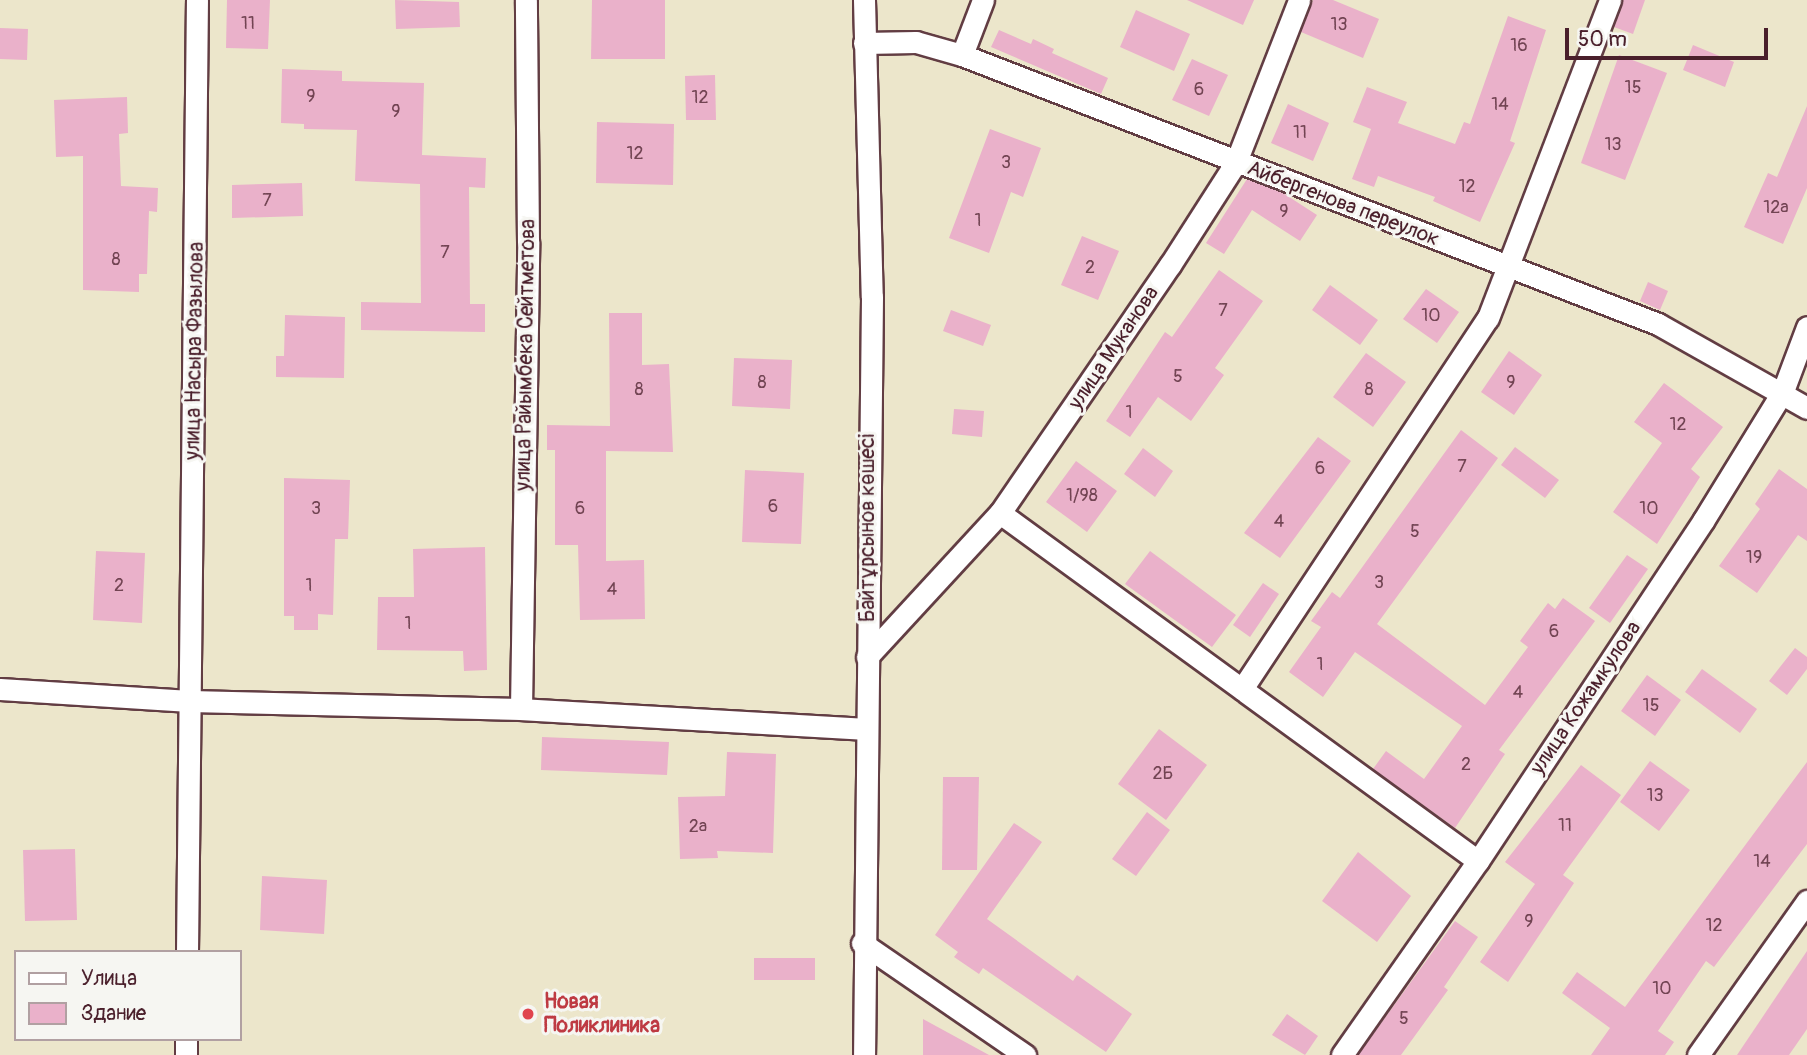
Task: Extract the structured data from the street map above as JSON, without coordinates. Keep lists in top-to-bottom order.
{
  "streets": {
    "street": [
      "Айбергенова переулок",
      "улица Муканова",
      "улица Насыра Фазылова",
      "улица Райымбека Сейтметова",
      "Байтұрсынов көшесі",
      "улица Кожамкулова"
    ]
  },
  "crossings": [
    ["Айбергенова переулок", "улица Муканова"],
    ["Айбергенова переулок", "Байтұрсынов көшесі"],
    ["Айбергенова переулок", "улица Кожамкулова"],
    ["улица Муканова", "Байтұрсынов көшесі"]
  ],
  "places": ["Новая Поликлиника"],
  "house_numbers": [
    "11",
    "13",
    "16",
    "15",
    "6",
    "9",
    "12",
    "14",
    "9",
    "11",
    "13",
    "12",
    "3",
    "12",
    "7",
    "12а",
    "9",
    "1",
    "7",
    "8",
    "2",
    "7",
    "10",
    "5",
    "8",
    "9",
    "8",
    "8",
    "1",
    "12",
    "7",
    "6",
    "1/98",
    "6",
    "3",
    "6",
    "10",
    "4",
    "5",
    "19",
    "3",
    "2",
    "1",
    "4",
    "1",
    "6",
    "1",
    "4",
    "15",
    "2",
    "2Б",
    "13",
    "11",
    "2а",
    "14",
    "9",
    "12",
    "10",
    "5"
  ],
  "legend": ["Улица", "Здание"],
  "scale_bar": "50 m"
}
